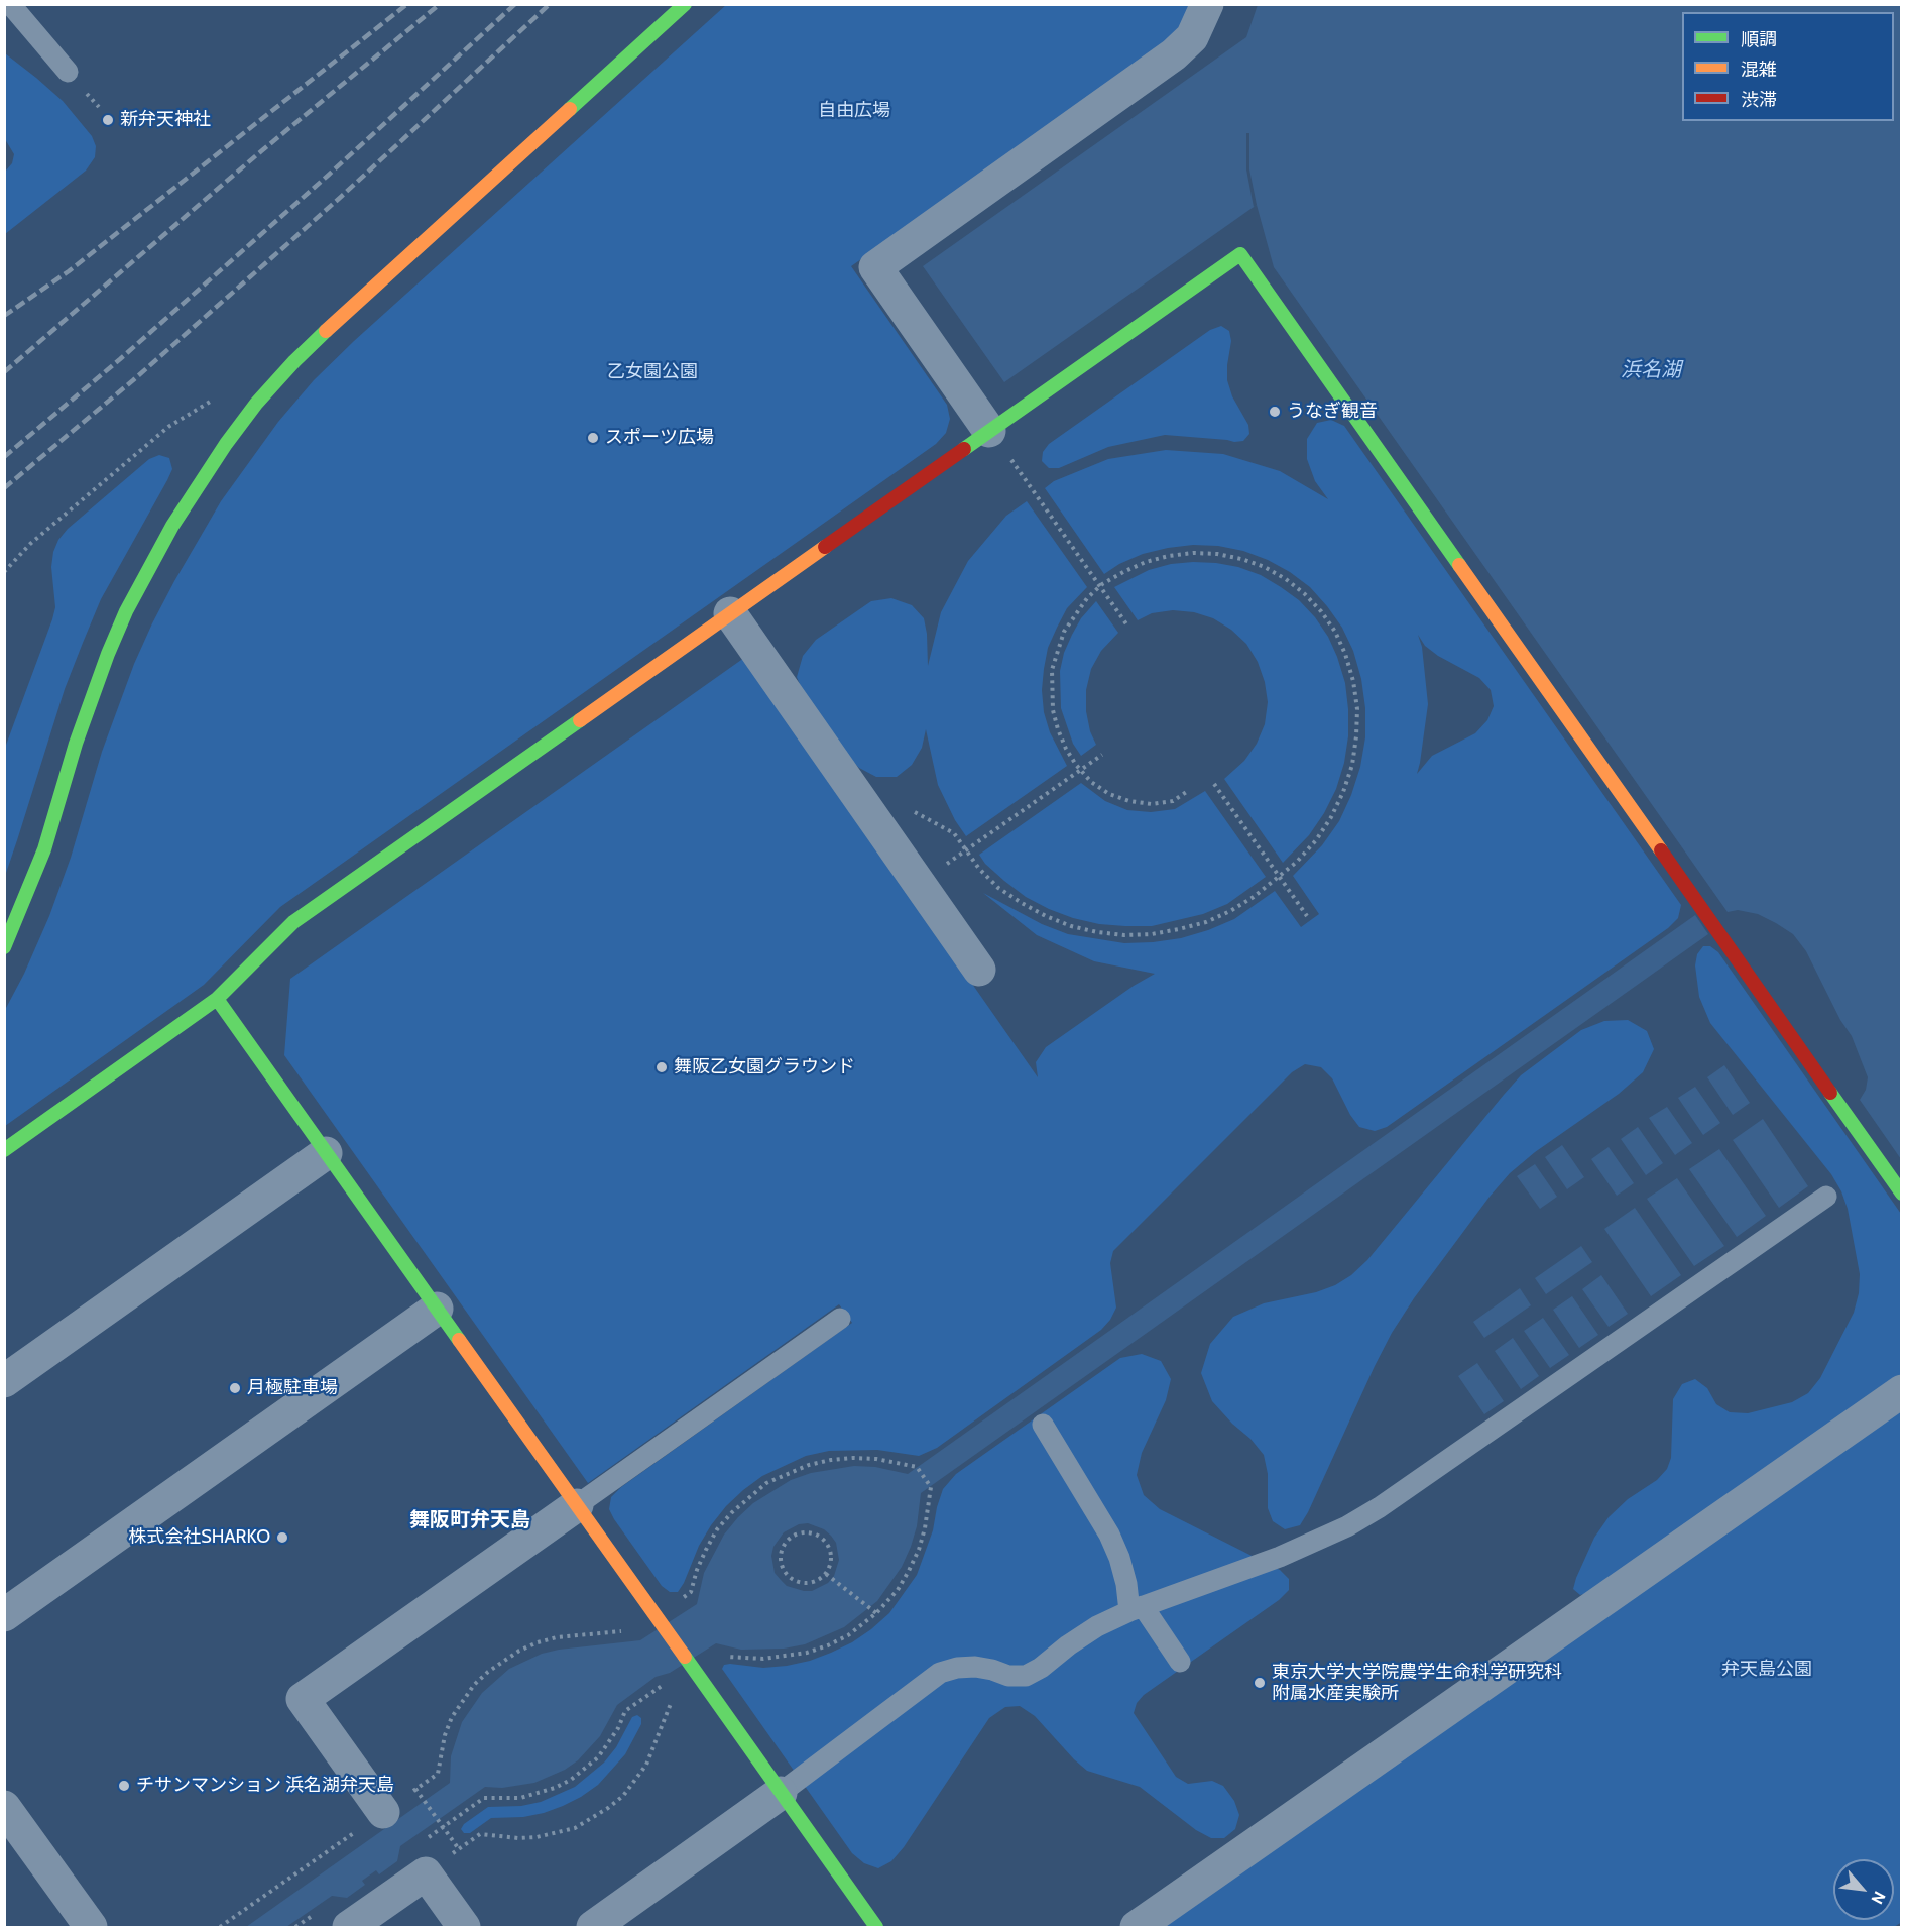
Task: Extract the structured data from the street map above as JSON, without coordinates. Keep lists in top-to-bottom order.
{
  "districts": ["舞阪町弁天島"],
  "water": ["浜名湖"],
  "parks": ["自由広場", "乙女園公園", "弁天島公園"],
  "places": [
    "新弁天神社",
    "うなぎ観音",
    "スポーツ広場",
    "舞阪乙女園グラウンド",
    "月極駐車場",
    "株式会社SHARKO",
    "東京大学大学院農学生命科学研究科 附属水産実験所",
    "チサンマンション 浜名湖弁天島"
  ],
  "legend": ["順調", "混雑", "渋滞"],
  "north": "bottom right"
}
